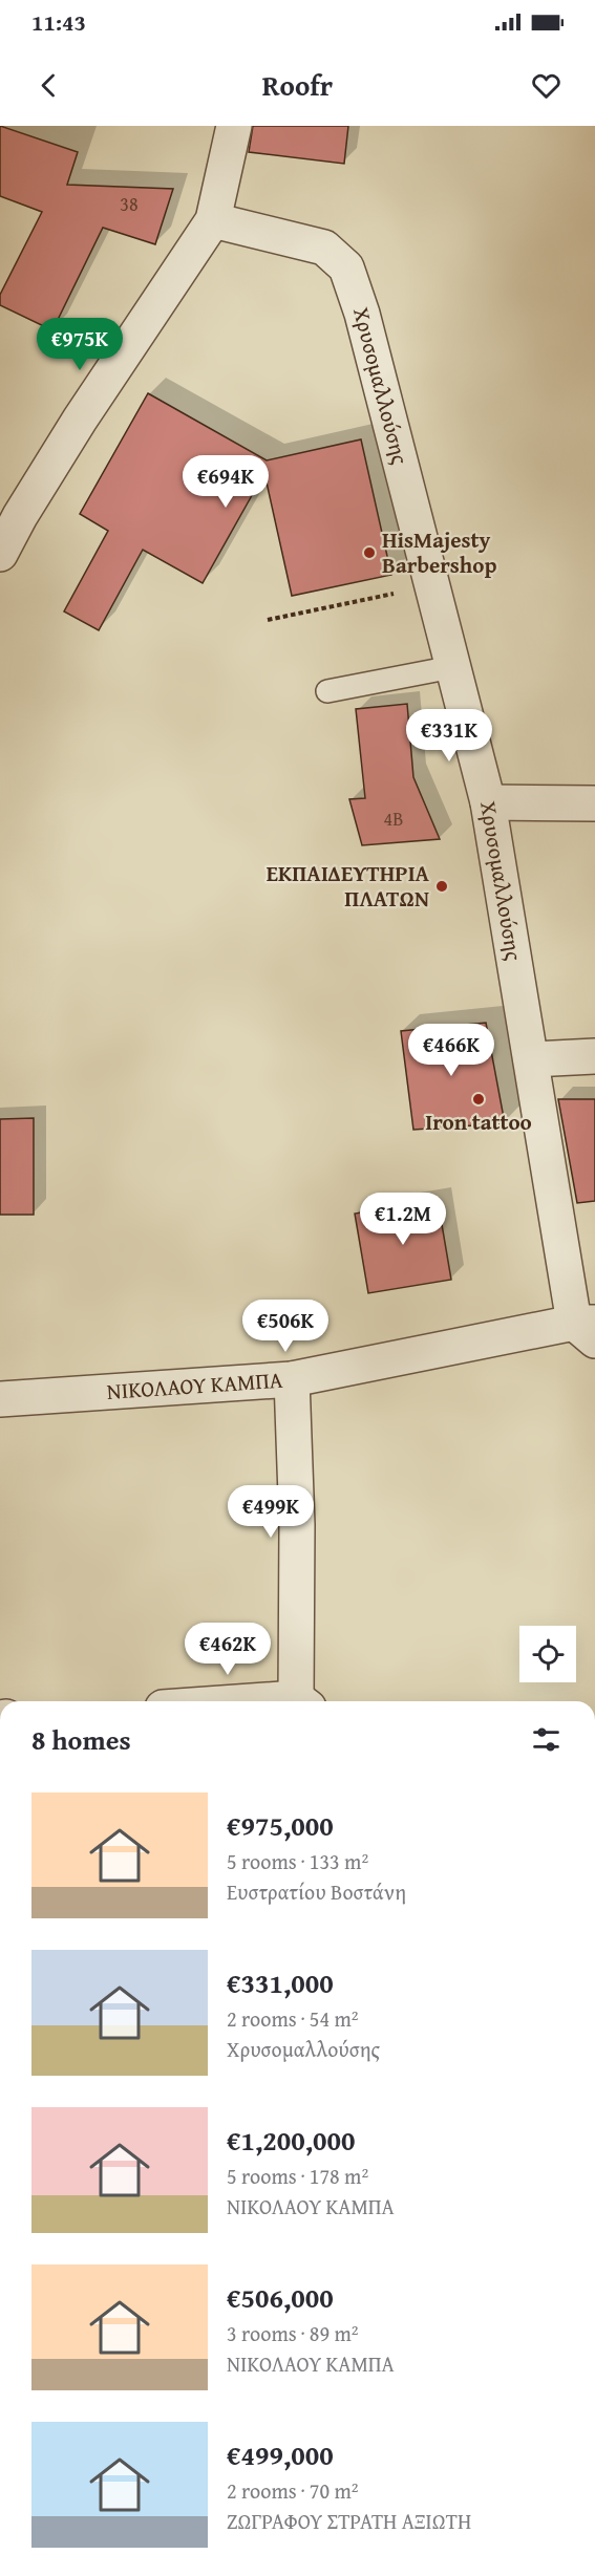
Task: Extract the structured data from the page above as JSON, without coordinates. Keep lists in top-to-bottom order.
{
  "streets": {
    "street": ["Χρυσομαλλούσης", "ΝΙΚΟΛΑΟΥ ΚΑΜΠΑ"]
  },
  "crossings": [
    ["Χρυσομαλλούσης", "ΝΙΚΟΛΑΟΥ ΚΑΜΠΑ"]
  ],
  "places": ["HisMajesty Barbershop", "ΕΚΠΑΙΔΕΥΤΗΡΙΑ ΠΛΑΤΩΝ", "Iron tattoo"],
  "house_numbers": ["38", "4Β"],
  "page": {
    "status": "11:43",
    "header": "Roofr",
    "price": [
      "€975K",
      "€694K",
      "€331K",
      "€466K",
      "€1.2M",
      "€506K",
      "€499K",
      "€462K"
    ],
    "heading": "8 homes",
    "list": [
      {
        "name": "€975,000",
        "note": "5 rooms · 133 m² · Ευστρατίου Βοστάνη"
      },
      {
        "name": "€331,000",
        "note": "2 rooms · 54 m² · Χρυσομαλλούσης"
      },
      {
        "name": "€1,200,000",
        "note": "5 rooms · 178 m² · ΝΙΚΟΛΑΟΥ ΚΑΜΠΑ"
      },
      {
        "name": "€506,000",
        "note": "3 rooms · 89 m² · ΝΙΚΟΛΑΟΥ ΚΑΜΠΑ"
      },
      {
        "name": "€499,000",
        "note": "2 rooms · 70 m² · ΖΩΓΡΑΦΟΥ ΣΤΡΑΤΗ ΑΞΙΩΤΗ"
      }
    ]
  }
}
